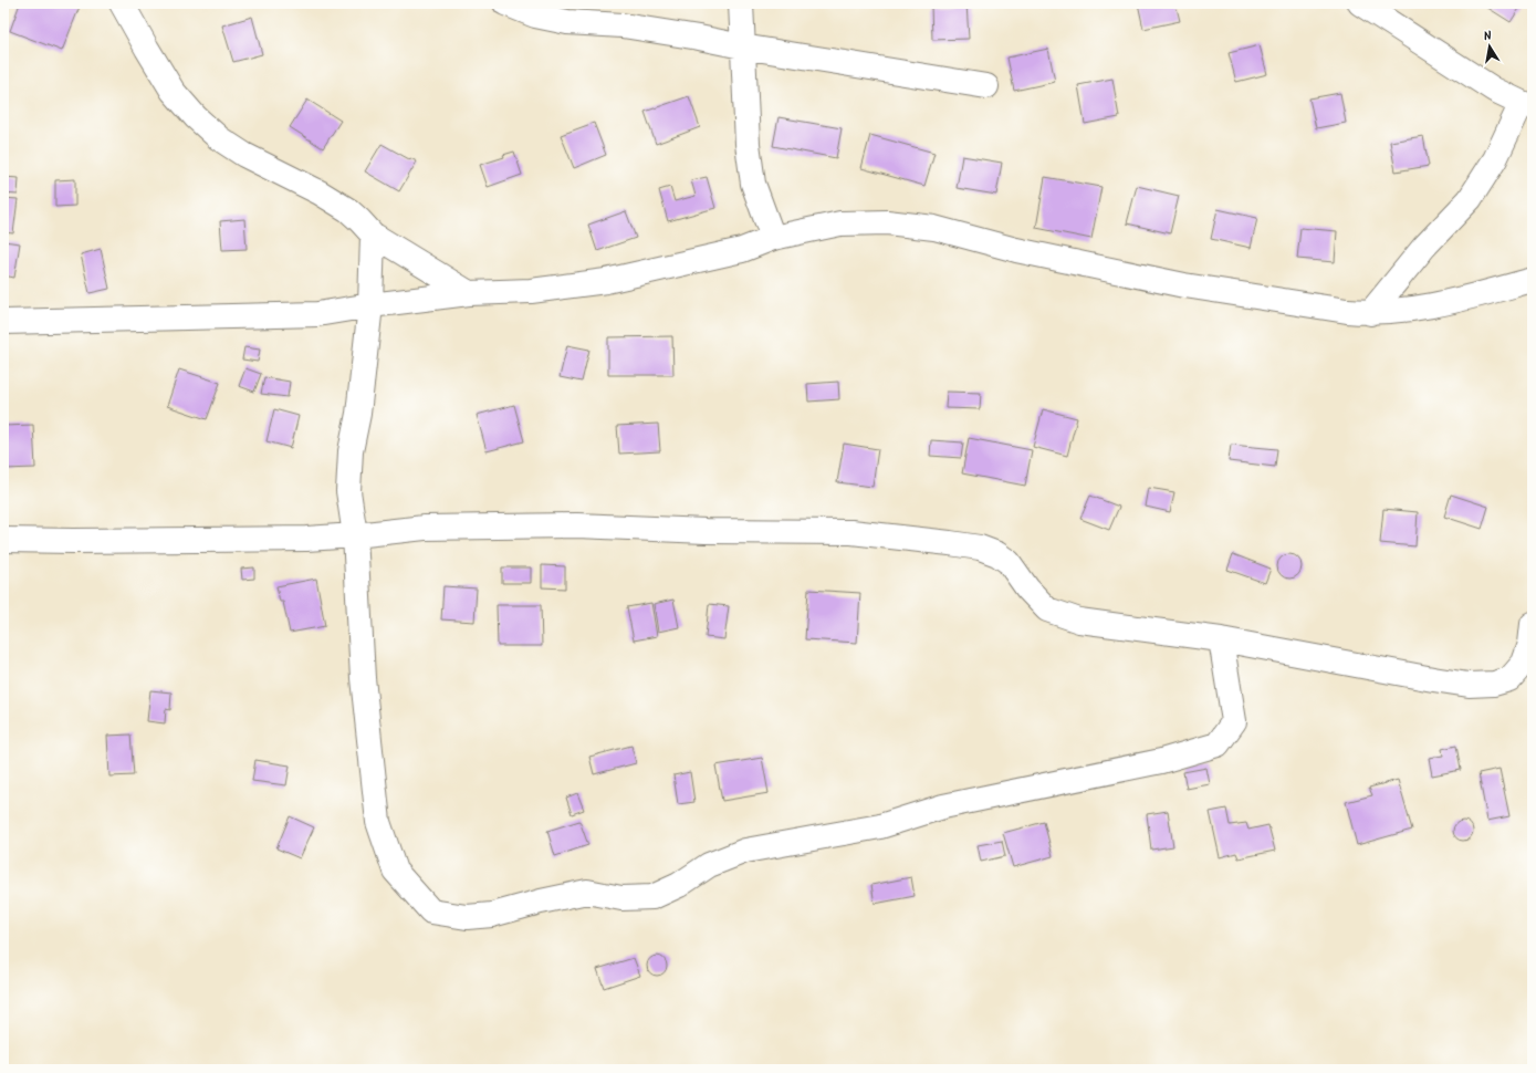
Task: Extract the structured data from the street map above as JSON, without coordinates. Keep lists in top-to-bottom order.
{
  "north": "top"
}
